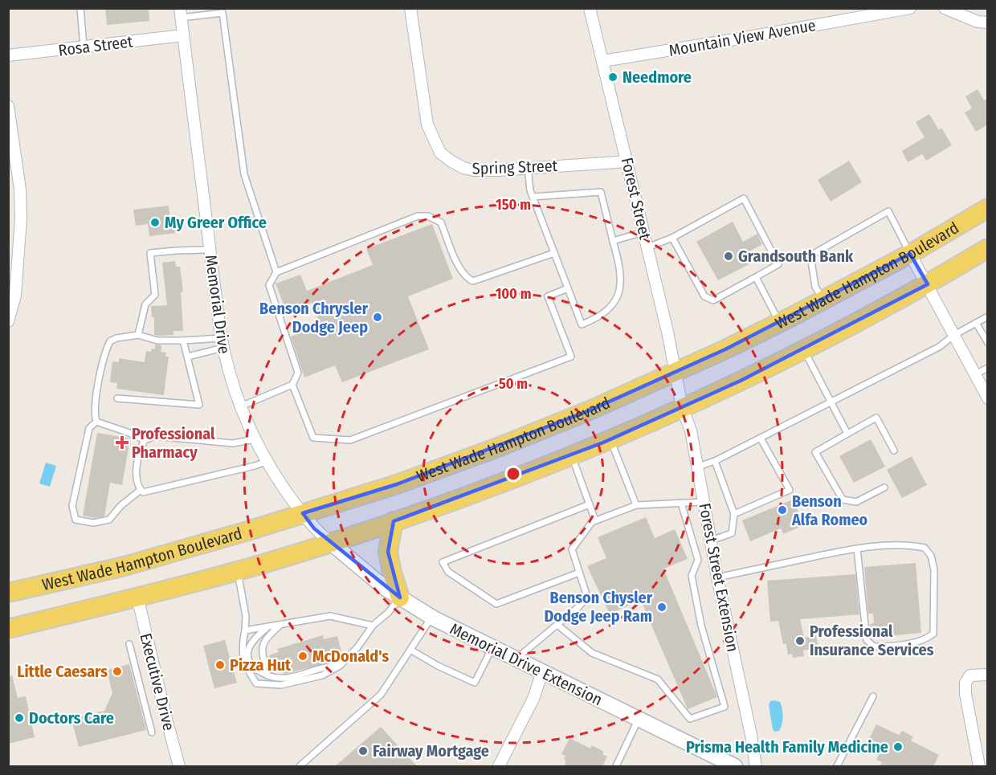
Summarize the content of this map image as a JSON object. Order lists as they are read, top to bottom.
{
  "streets": {
    "main road": ["West Wade Hampton Boulevard"],
    "street": [
      "Mountain View Avenue",
      "Rosa Street",
      "Spring Street",
      "Forest Street",
      "Memorial Drive",
      "Forest Street Extension",
      "Memorial Drive Extension",
      "Executive Drive"
    ]
  },
  "crossings": [
    ["Mountain View Avenue", "Forest Street"],
    ["Rosa Street", "Memorial Drive"],
    ["Spring Street", "Forest Street"],
    ["Forest Street", "West Wade Hampton Boulevard"],
    ["Forest Street", "Forest Street Extension"],
    ["West Wade Hampton Boulevard", "Memorial Drive"],
    ["West Wade Hampton Boulevard", "Forest Street Extension"],
    ["Memorial Drive", "Memorial Drive Extension"]
  ],
  "places": {
    "other": [
      "Needmore",
      "My Greer Office",
      "Grandsouth Bank",
      "Benson Chrysler Dodge Jeep",
      "Benson Alfa Romeo",
      "Benson Chysler Dodge Jeep Ram",
      "Professional Insurance Services",
      "McDonald's",
      "Pizza Hut",
      "Little Caesars",
      "Doctors Care",
      "Prisma Health Family Medicine",
      "Fairway Mortgage"
    ],
    "health": ["Professional Pharmacy"]
  },
  "rings": ["150 m", "100 m", "50 m"]
}
